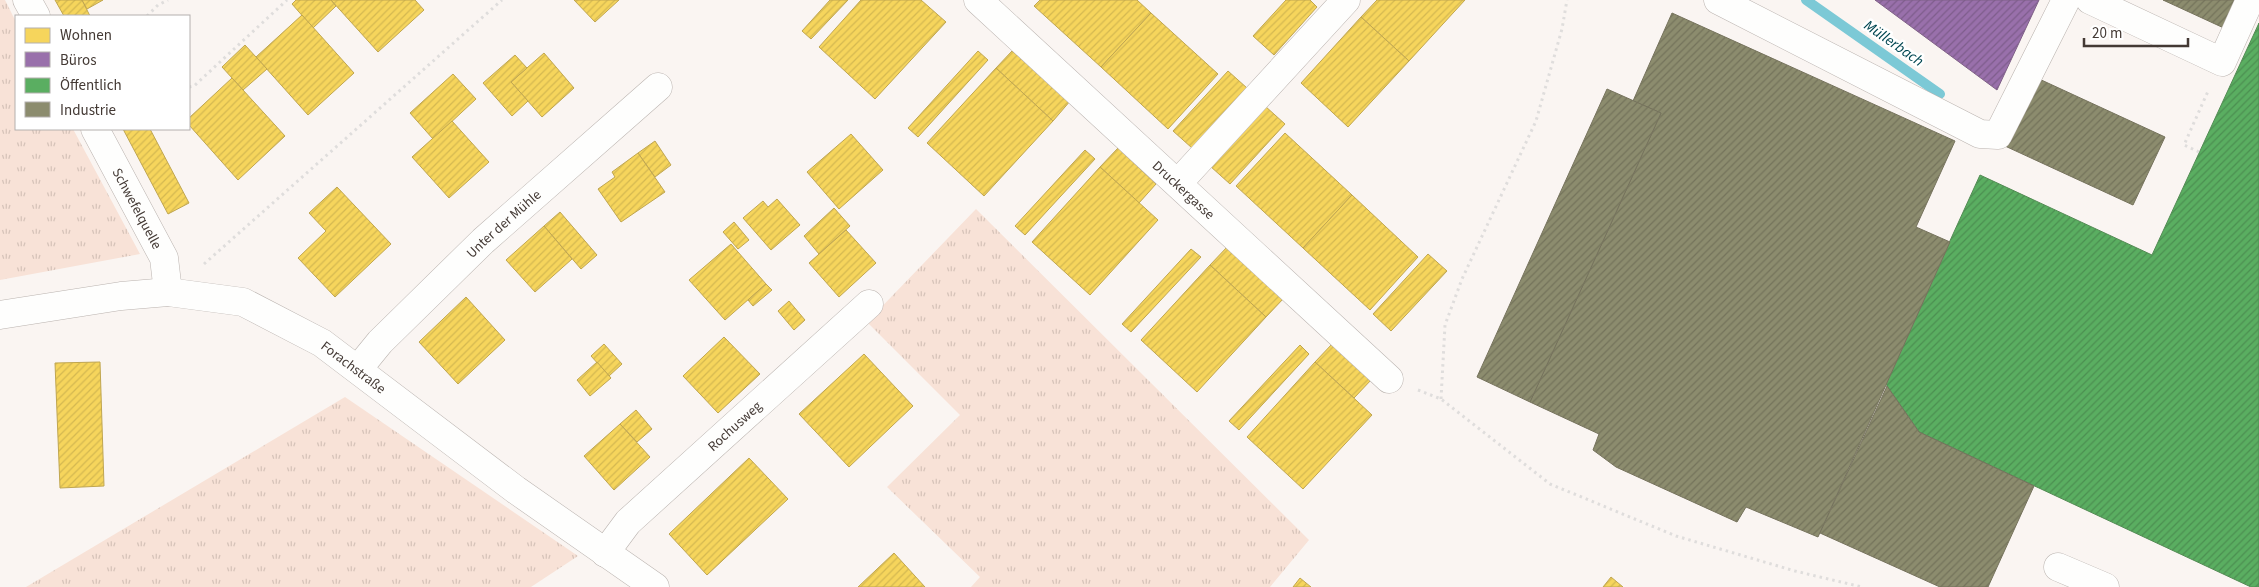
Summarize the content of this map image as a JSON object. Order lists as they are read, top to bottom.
{
  "streets": {
    "street": [
      "Druckergasse",
      "Schwefelquelle",
      "Unter der Mühle",
      "Forachstraße",
      "Rochusweg"
    ]
  },
  "crossings": [
    ["Schwefelquelle", "Forachstraße"],
    ["Unter der Mühle", "Forachstraße"],
    ["Forachstraße", "Rochusweg"]
  ],
  "water": ["Müllerbach"],
  "legend": [
    "Wohnen",
    "Büros",
    "Öffentlich",
    "Industrie"
  ],
  "scale_bar": "20 m"
}
